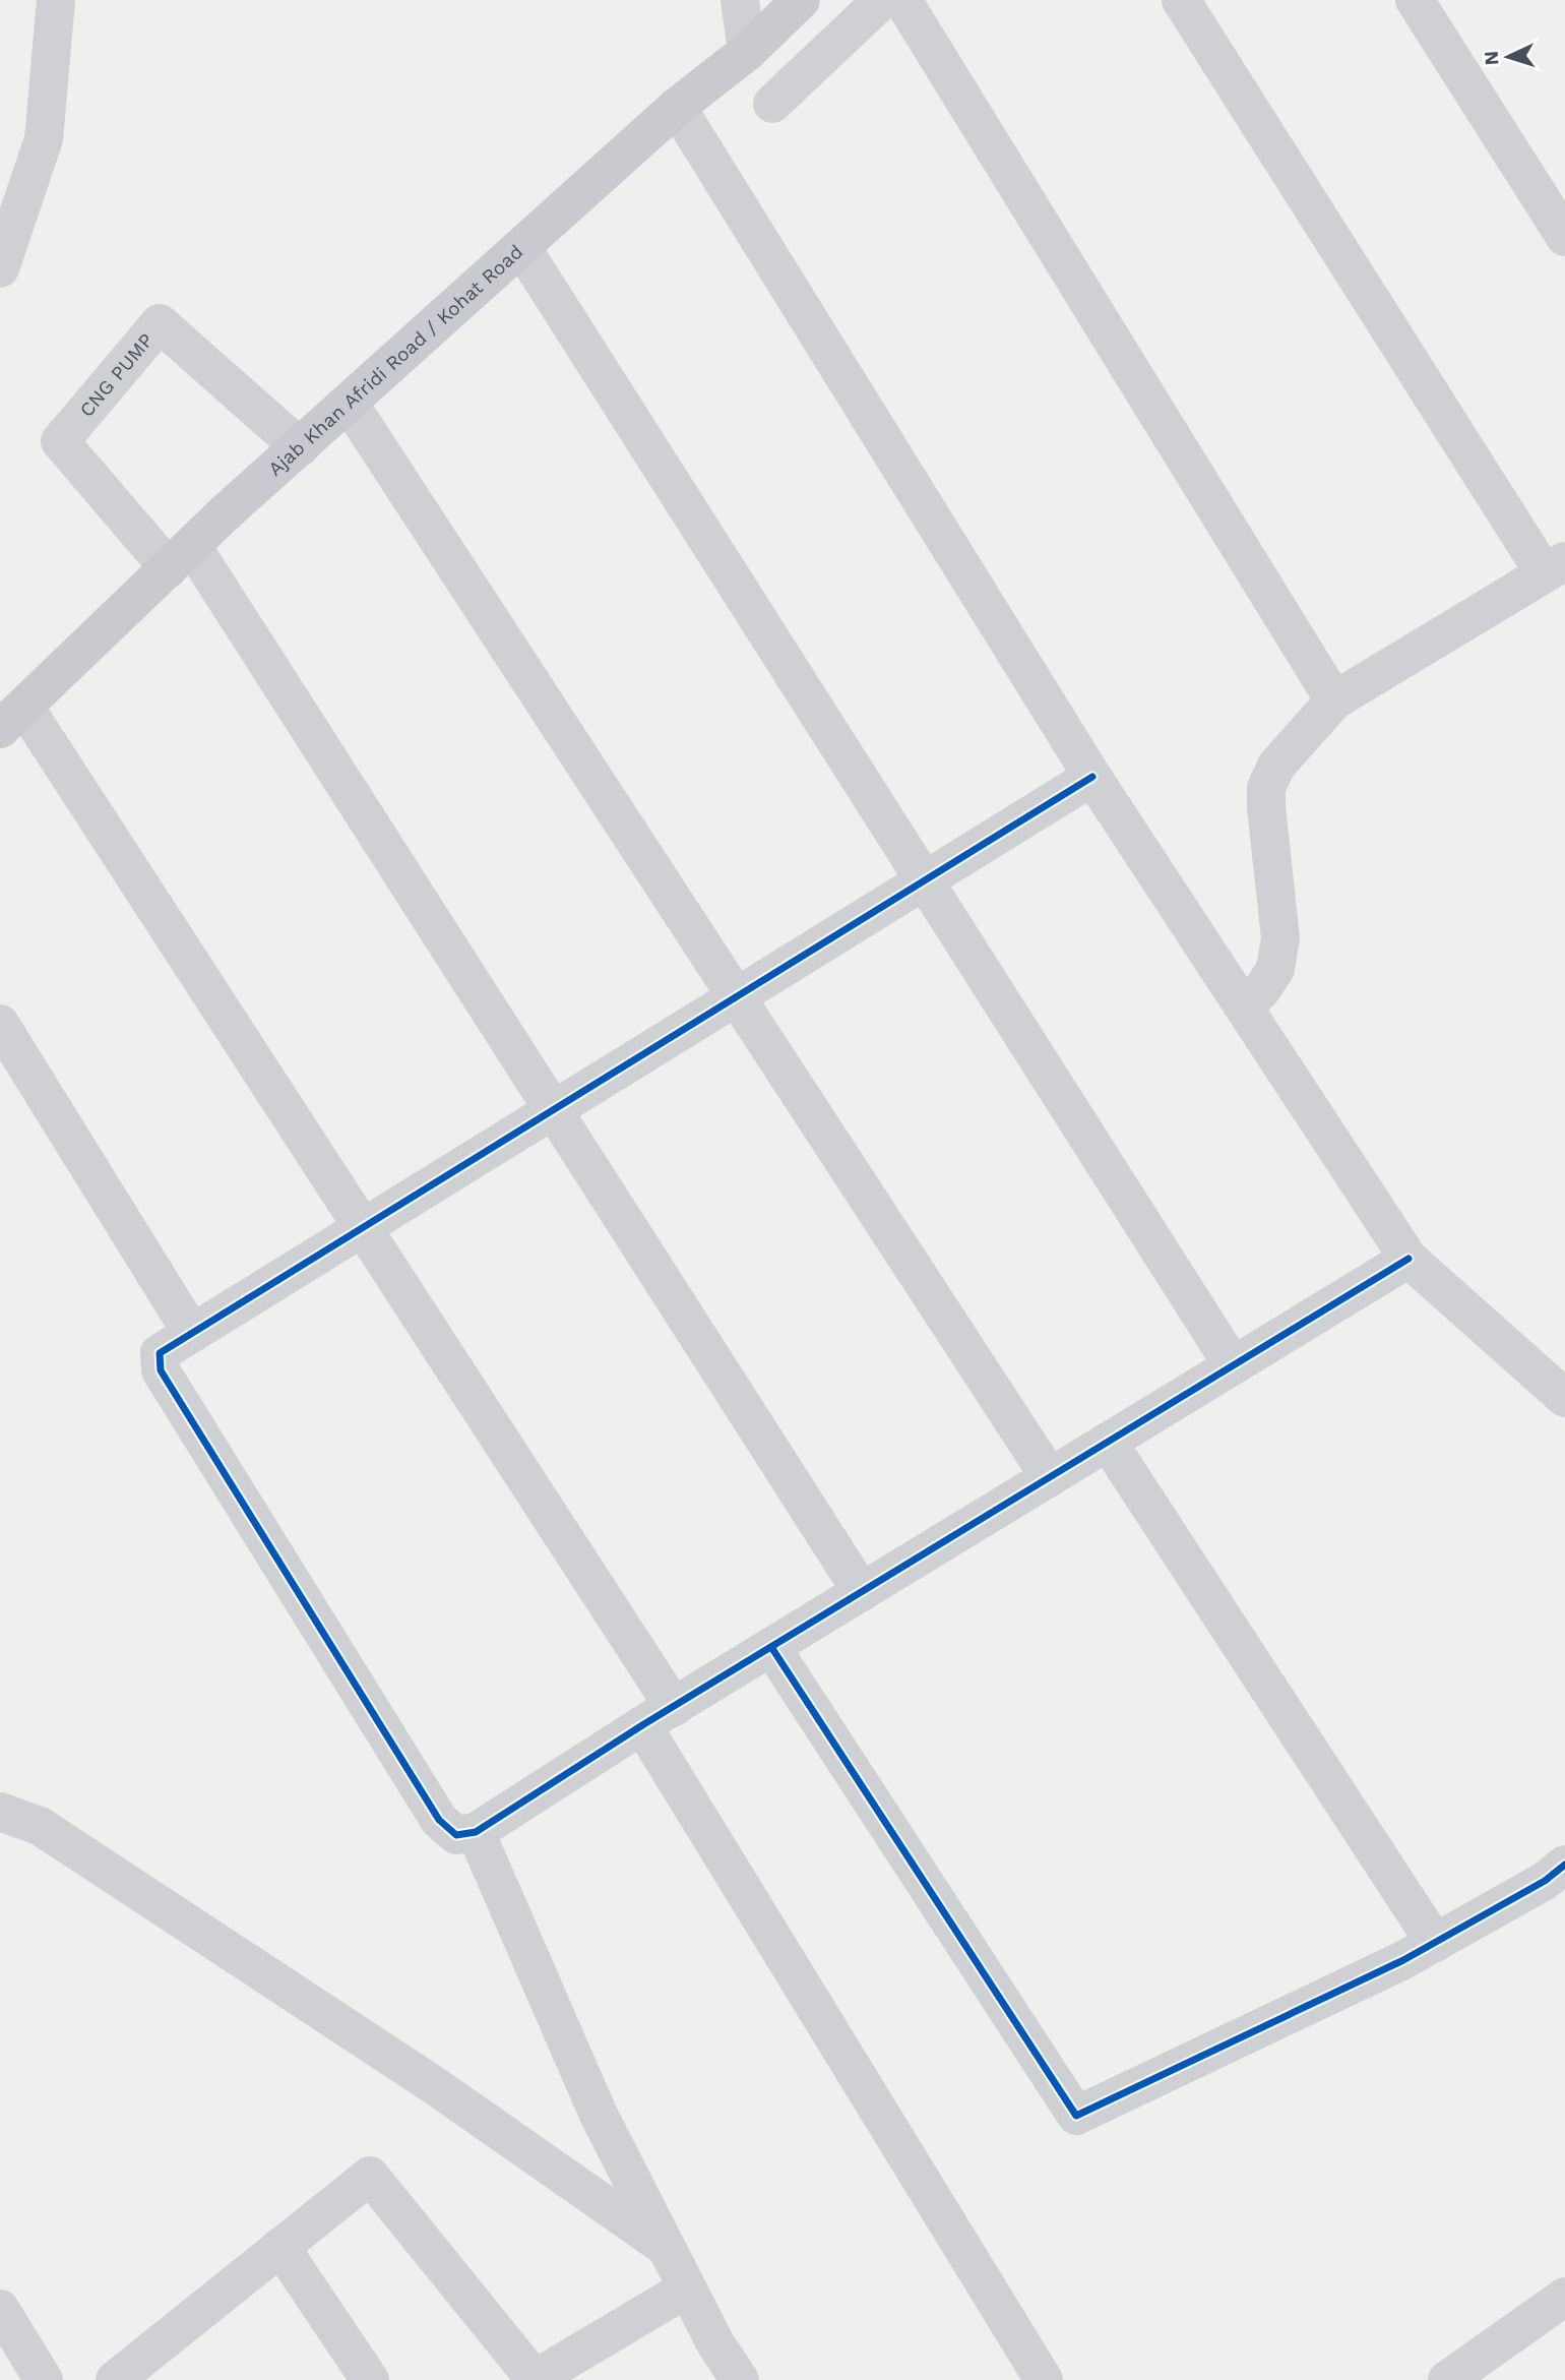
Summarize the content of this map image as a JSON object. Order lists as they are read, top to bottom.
{
  "streets": {
    "main road": ["Ajab Khan Afridi Road / Kohat Road"],
    "street": ["CNG PUMP"]
  },
  "crossings": [
    ["Ajab Khan Afridi Road / Kohat Road", "CNG PUMP"]
  ],
  "north": "left"
}
